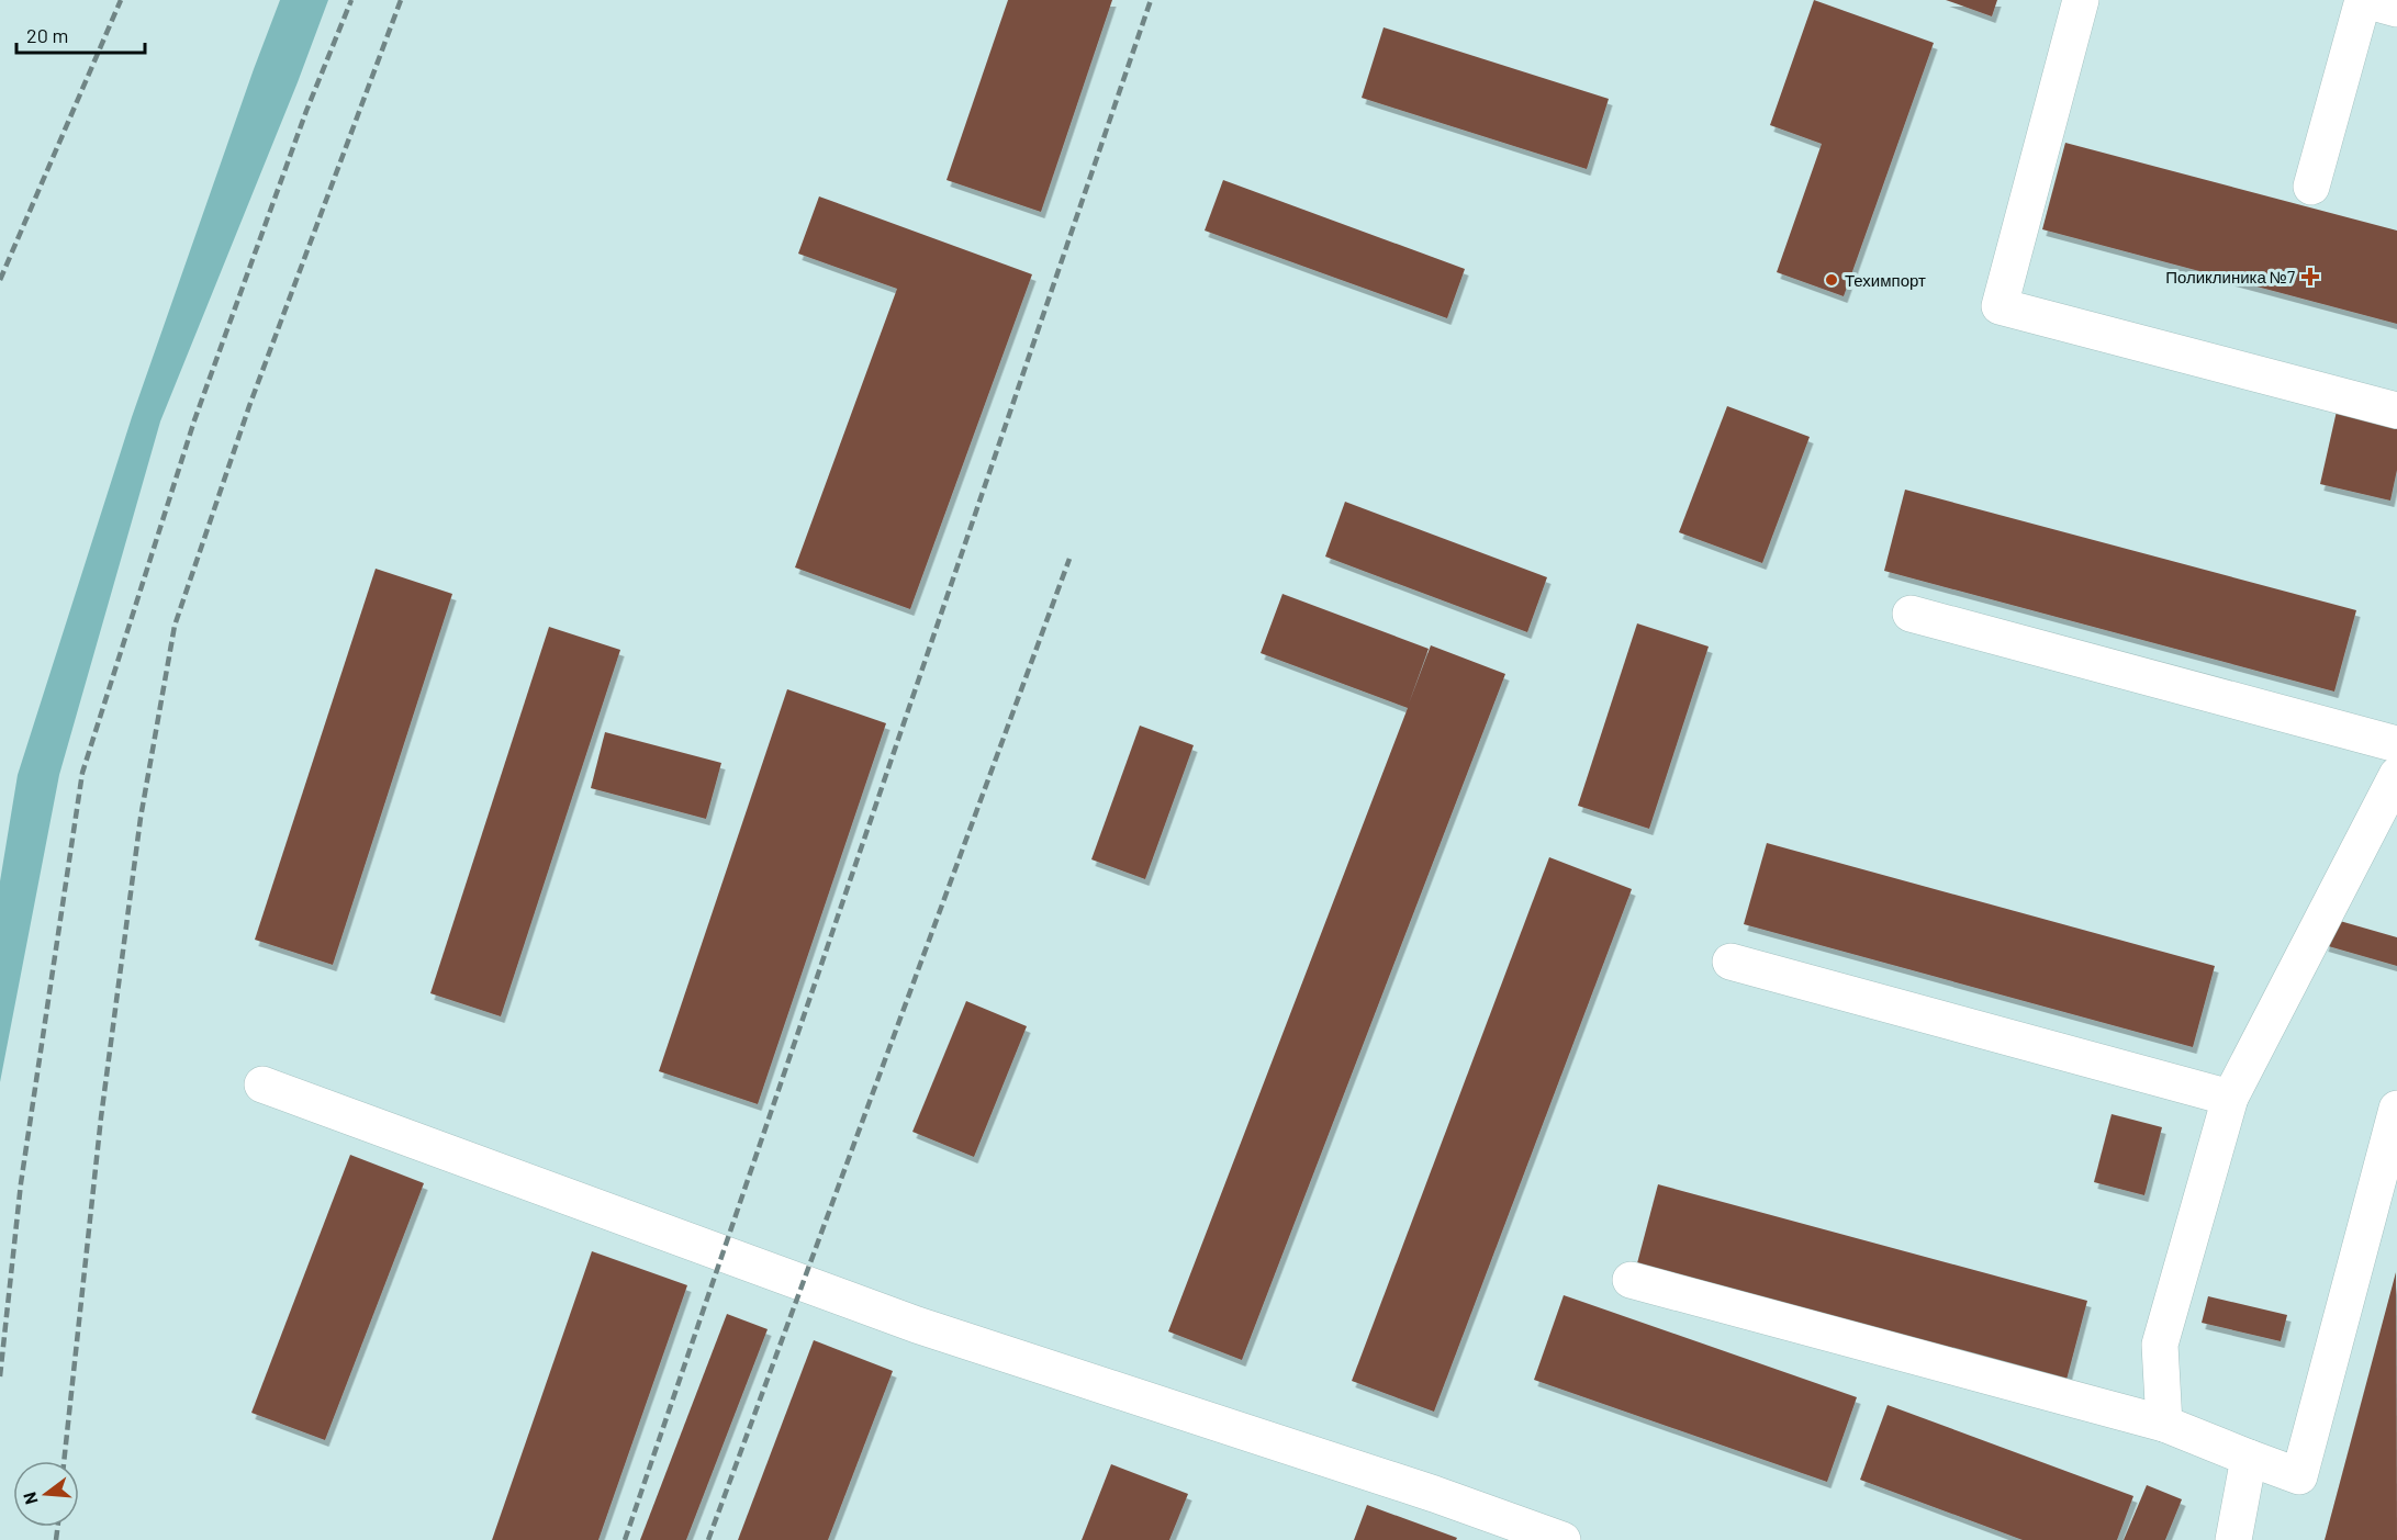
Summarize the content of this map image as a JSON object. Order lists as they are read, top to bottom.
{
  "places": {
    "health": ["Поликлиника №7"],
    "other": ["Техимпорт"]
  },
  "scale_bar": "20 m",
  "north": "left"
}
